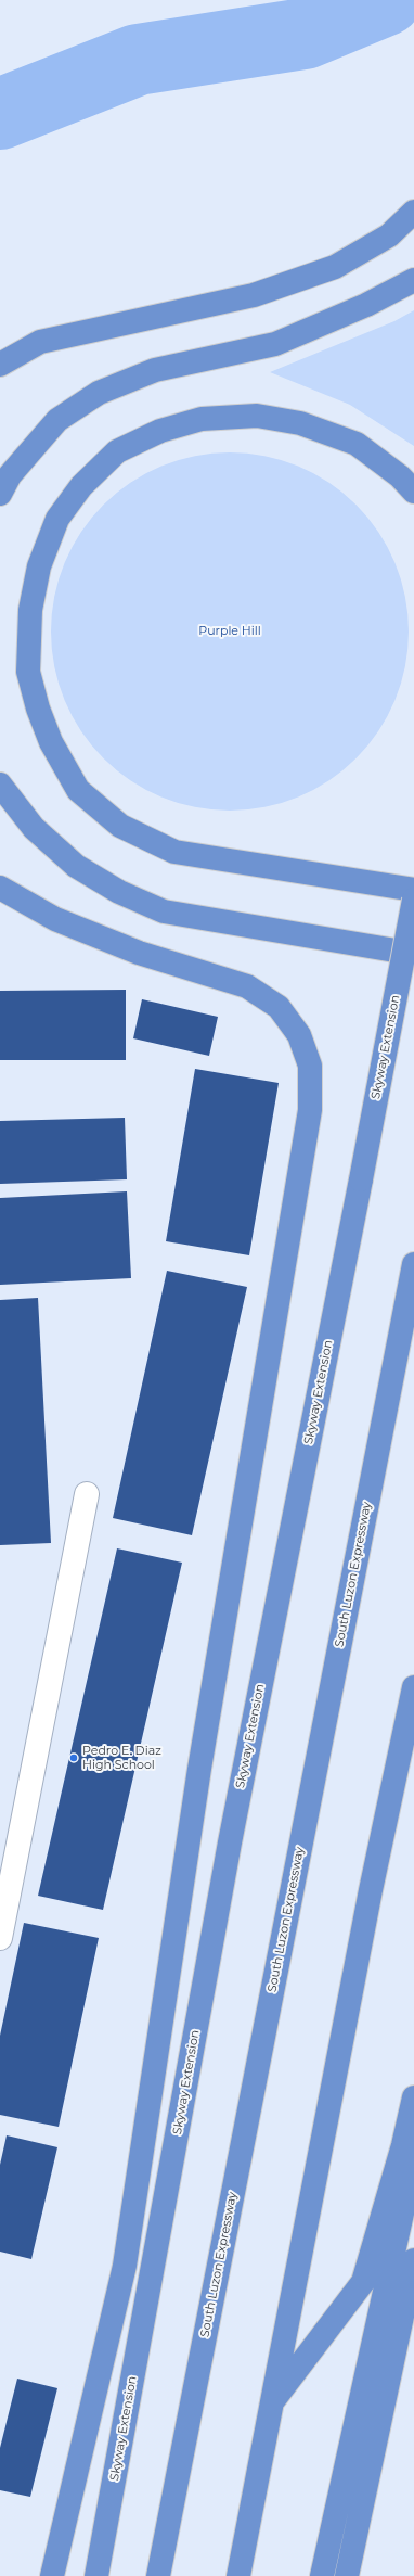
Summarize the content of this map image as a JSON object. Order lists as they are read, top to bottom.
{
  "streets": {
    "highway": ["Skyway Extension", "South Luzon Expressway"]
  },
  "parks": ["Purple Hill"],
  "places": ["Pedro E. Diaz High School"]
}
